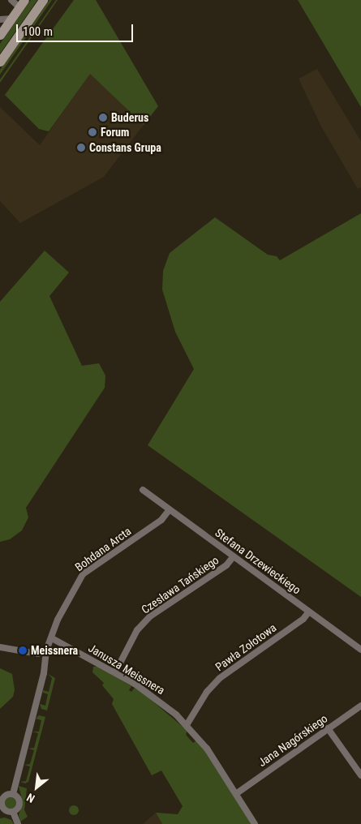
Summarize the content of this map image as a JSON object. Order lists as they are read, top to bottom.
{
  "streets": {
    "street": [
      "Bohdana Arcta",
      "Stefana Drzewieckiego",
      "Czesława Tańskiego",
      "Pawła Zołotowa",
      "Janusza Meissnera",
      "Jana Nagórskiego"
    ]
  },
  "crossings": [
    ["Bohdana Arcta", "Stefana Drzewieckiego"],
    ["Bohdana Arcta", "Janusza Meissnera"],
    ["Stefana Drzewieckiego", "Czesława Tańskiego"],
    ["Stefana Drzewieckiego", "Pawła Zołotowa"],
    ["Czesława Tańskiego", "Janusza Meissnera"],
    ["Pawła Zołotowa", "Janusza Meissnera"],
    ["Janusza Meissnera", "Jana Nagórskiego"]
  ],
  "places": [
    "Buderus",
    "Forum",
    "Constans Grupa",
    "Meissnera"
  ],
  "scale_bar": "100 m",
  "north": "bottom left"
}
